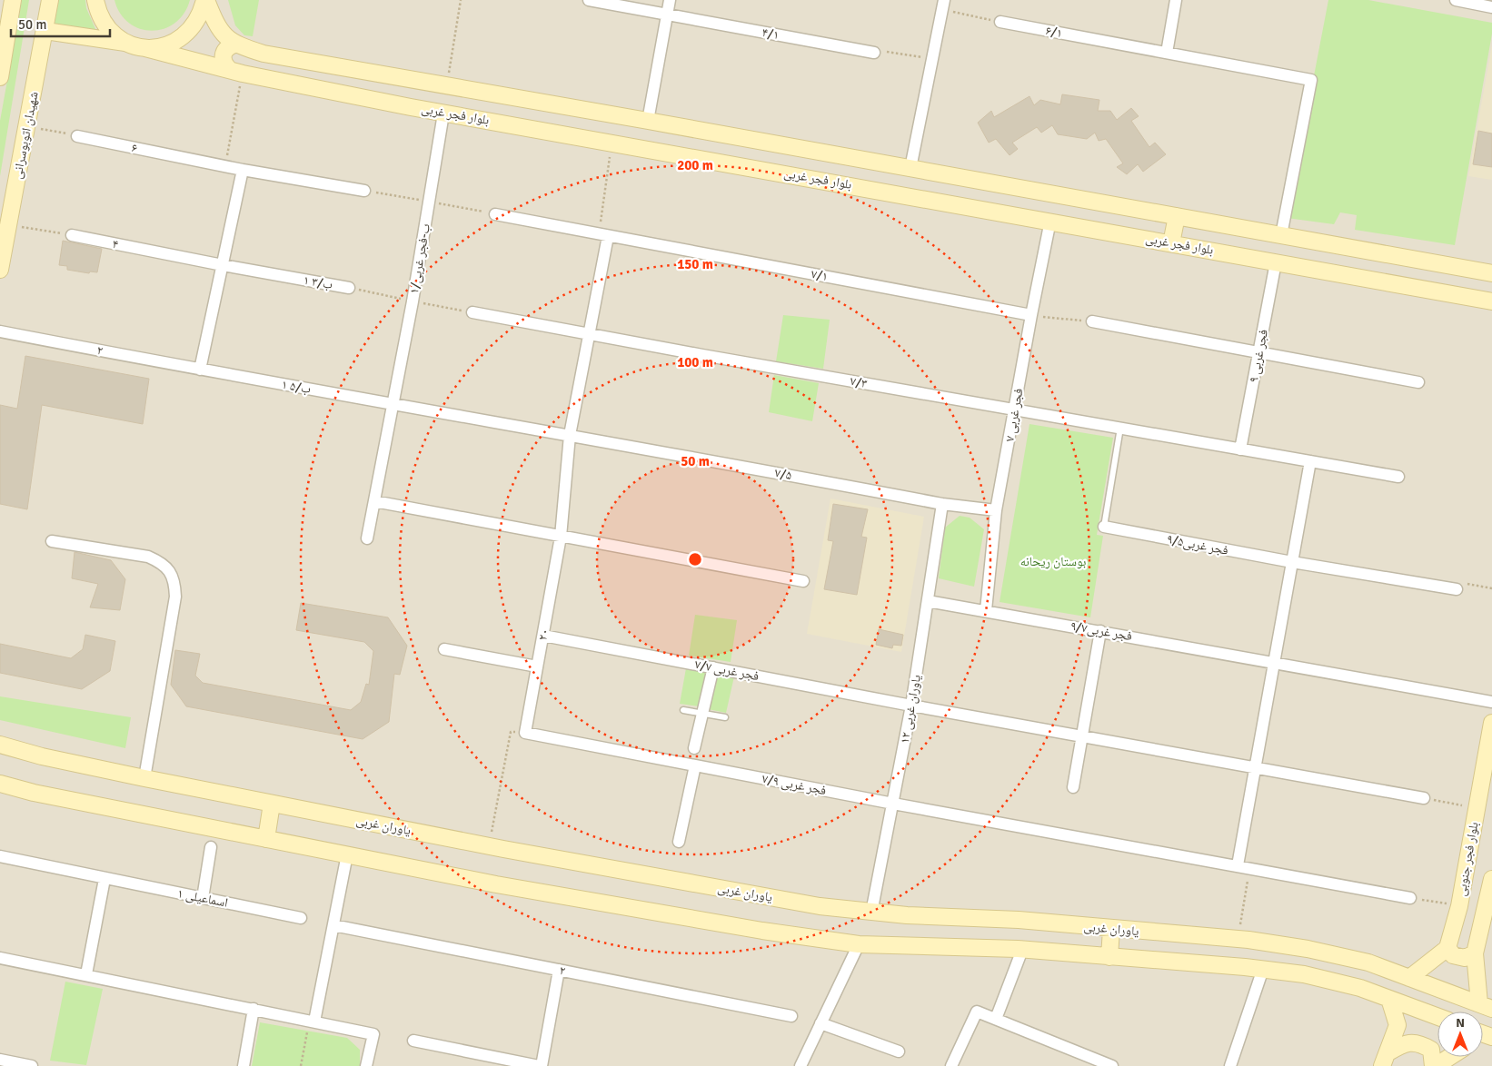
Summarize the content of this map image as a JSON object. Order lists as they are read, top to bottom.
{
  "streets": {
    "main road": [
      "بلوار فجر غربی",
      "شهیدان اتوبوسرانی",
      "یاوران غربی",
      "بلوار فجر جنوبی"
    ],
    "street": [
      "۶/۱",
      "۴/۱",
      "۶",
      "۴",
      "۱/ب-فجر غربی",
      "۷/۱",
      "۱ ب/۳",
      "۲",
      "۹ فجر غربی",
      "۷/۳",
      "۱ ب/۵",
      "۷ فجر غربی",
      "۷/۵",
      "فجر غربی۹/۵",
      "فجر غربی۹/۷",
      "۲۰",
      "۷/۷ فجر غربی",
      "۱۲ یاوران غربی",
      "۷/۹ فجر غربی",
      "اسماعیلی ۱"
    ]
  },
  "crossings": [
    ["۶/۱", "بلوار فجر غربی"],
    ["بلوار فجر غربی", "۱/ب-فجر غربی"],
    ["بلوار فجر غربی", "۹ فجر غربی"],
    ["بلوار فجر غربی", "۷ فجر غربی"],
    ["۴", "۱ ب/۳"],
    ["۱/ب-فجر غربی", "۱ ب/۳"],
    ["۱/ب-فجر غربی", "۱ ب/۵"],
    ["۷/۱", "۷ فجر غربی"],
    ["۷/۱", "۲۰"],
    ["۱ ب/۳", "۷/۳"],
    ["۲", "۱ ب/۵"],
    ["۹ فجر غربی", "۷/۳"],
    ["۷/۳", "۷ فجر غربی"],
    ["۷/۳", "۲۰"],
    ["۱ ب/۵", "۷/۵"],
    ["۱ ب/۵", "۲۰"],
    ["۷ فجر غربی", "۷/۵"],
    ["۷ فجر غربی", "فجر غربی۹/۷"],
    ["۷/۵", "۲۰"],
    ["۷/۵", "۱۲ یاوران غربی"],
    ["فجر غربی۹/۷", "۱۲ یاوران غربی"],
    ["۲۰", "۷/۷ فجر غربی"],
    ["۲۰", "۷/۹ فجر غربی"],
    ["۷/۷ فجر غربی", "۱۲ یاوران غربی"],
    ["۱۲ یاوران غربی", "۷/۹ فجر غربی"],
    ["۱۲ یاوران غربی", "یاوران غربی"]
  ],
  "parks": ["بوستان ریحانه"],
  "scale_bar": "50 m",
  "north": "top",
  "rings": [
    "200 m",
    "150 m",
    "100 m",
    "50 m"
  ]
}
